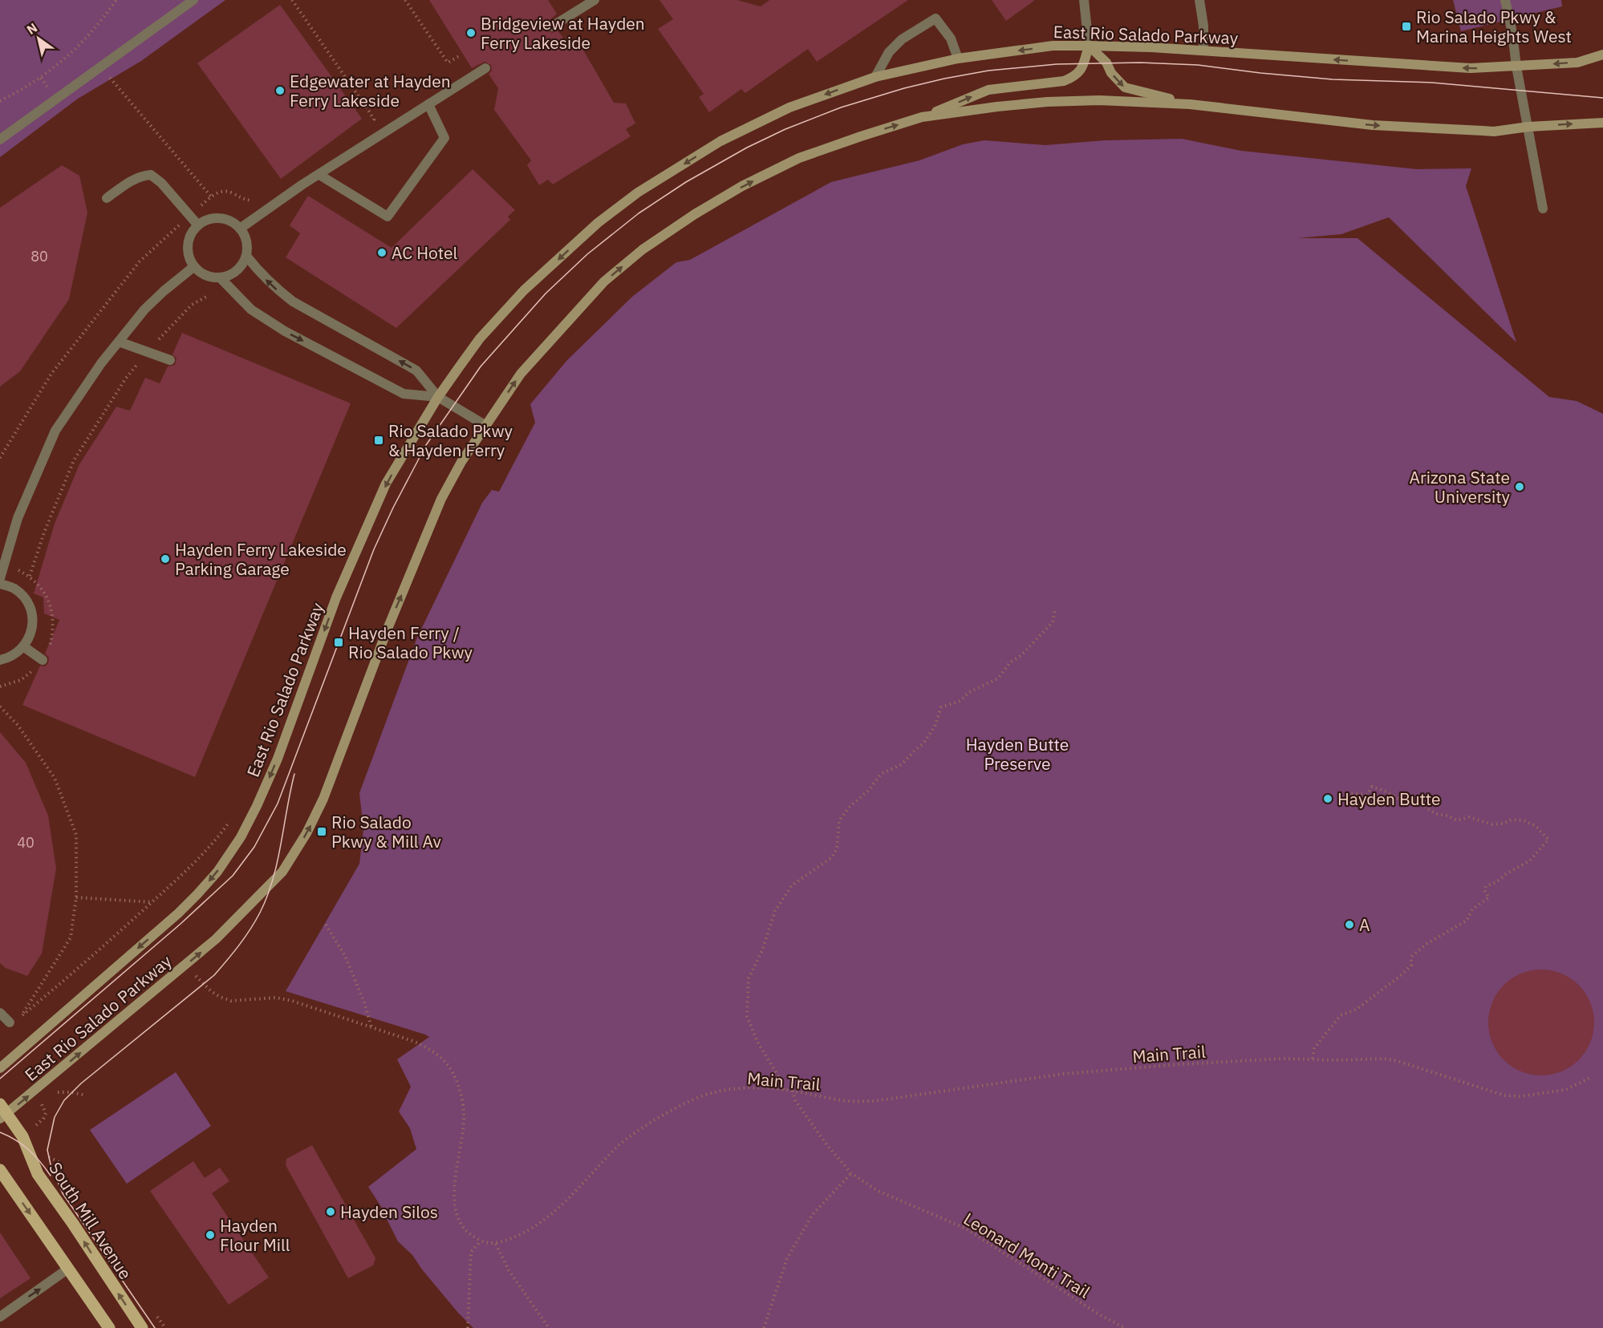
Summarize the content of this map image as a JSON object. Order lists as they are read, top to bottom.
{
  "streets": {
    "main road": ["East Rio Salado Parkway", "South Mill Avenue"],
    "path": ["Main Trail", "Leonard Monti Trail"]
  },
  "crossings": [
    ["East Rio Salado Parkway", "South Mill Avenue"],
    ["Main Trail", "Leonard Monti Trail"]
  ],
  "parks": ["Hayden Butte Preserve"],
  "places": {
    "transit": [
      "Rio Salado Pkwy & Marina Heights West",
      "Rio Salado Pkwy & Hayden Ferry",
      "Hayden Ferry / Rio Salado Pkwy",
      "Rio Salado Pkwy & Mill Av"
    ],
    "other": [
      "Bridgeview at Hayden Ferry Lakeside",
      "Edgewater at Hayden Ferry Lakeside",
      "AC Hotel",
      "Arizona State University",
      "Hayden Ferry Lakeside Parking Garage",
      "Hayden Butte",
      "A",
      "Hayden Silos",
      "Hayden Flour Mill"
    ]
  },
  "house_numbers": ["80", "40"],
  "north": "top left"
}
